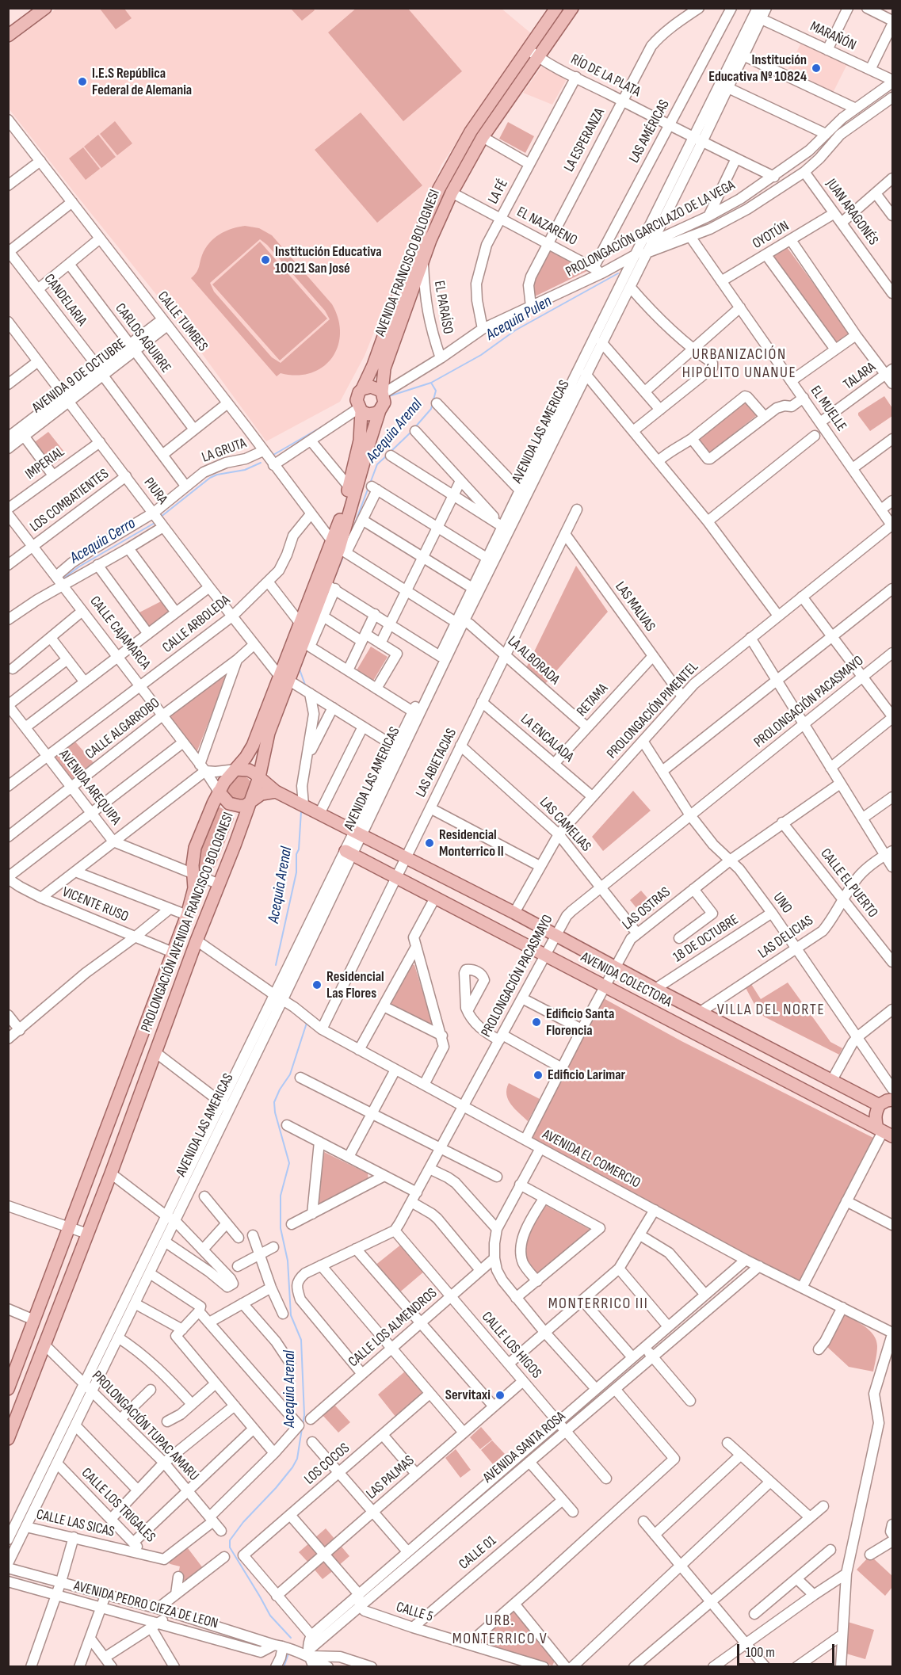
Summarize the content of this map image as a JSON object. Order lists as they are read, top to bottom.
{
  "streets": {
    "main road": [
      "AVENIDA FRANCISCO BOLOGNESI",
      "CALLE CAJAMARCA",
      "PROLONGACIÓN AVENIDA FRANCISCO BOLOGNESI",
      "AVENIDA COLECTORA"
    ],
    "street": [
      "MARAÑÓN",
      "RÍO DE LA PLATA",
      "LAS AMÉRICAS",
      "LA ESPERANZA",
      "LA FÉ",
      "JUAN ARAGONÉS",
      "EL NAZARENO",
      "PROLONGACIÓN GARCILAZO DE LA VEGA",
      "OYOTÚN",
      "CANDELARIA",
      "EL PARAÍSO",
      "CALLE TUMBES",
      "CARLOS AGUIRRE",
      "AVENIDA 9 DE OCTUBRE",
      "TALARA",
      "EL MUELLE",
      "AVENIDA LAS AMERICAS",
      "LA GRUTA",
      "IMPERIAL",
      "PIURA",
      "LOS COMBATIENTES",
      "LAS MALVAS",
      "CALLE ARBOLEDA",
      "LA ALBORADA",
      "RETAMA",
      "PROLONGACIÓN PACASMAYO",
      "PROLONGACIÓN PIMENTEL",
      "CALLE ALGARROBO",
      "LA ENCALADA",
      "LAS ABIETACIAS",
      "AVENIDA AREQUIPA",
      "LAS CAMELIAS",
      "CALLE EL PUERTO",
      "UNO",
      "VICENTE RUSO",
      "LAS OSTRAS",
      "LAS DELICIAS",
      "18 DE OCTUBRE",
      "AVENIDA EL COMERCIO",
      "CALLE LOS ALMENDROS",
      "CALLE LOS HIGOS",
      "PROLONGACIÓN TUPAC AMARU",
      "AVENIDA SANTA ROSA",
      "LOS COCOS",
      "LAS PALMAS",
      "CALLE LOS TRIGALES",
      "CALLE LAS SICAS",
      "CALLE 01",
      "AVENIDA PEDRO CIEZA DE LEON",
      "CALLE 5"
    ]
  },
  "crossings": [
    ["MARAÑÓN", "PROLONGACIÓN GARCILAZO DE LA VEGA"],
    ["MARAÑÓN", "AVENIDA LAS AMERICAS"],
    ["RÍO DE LA PLATA", "LAS AMÉRICAS"],
    ["RÍO DE LA PLATA", "LA ESPERANZA"],
    ["RÍO DE LA PLATA", "LA FÉ"],
    ["RÍO DE LA PLATA", "PROLONGACIÓN GARCILAZO DE LA VEGA"],
    ["RÍO DE LA PLATA", "AVENIDA FRANCISCO BOLOGNESI"],
    ["RÍO DE LA PLATA", "AVENIDA LAS AMERICAS"],
    ["LAS AMÉRICAS", "EL NAZARENO"],
    ["LA ESPERANZA", "EL NAZARENO"],
    ["LA ESPERANZA", "PROLONGACIÓN GARCILAZO DE LA VEGA"],
    ["LA FÉ", "EL NAZARENO"],
    ["LA FÉ", "PROLONGACIÓN GARCILAZO DE LA VEGA"],
    ["JUAN ARAGONÉS", "OYOTÚN"],
    ["EL NAZARENO", "PROLONGACIÓN GARCILAZO DE LA VEGA"],
    ["EL NAZARENO", "AVENIDA FRANCISCO BOLOGNESI"],
    ["PROLONGACIÓN GARCILAZO DE LA VEGA", "AVENIDA FRANCISCO BOLOGNESI"],
    ["PROLONGACIÓN GARCILAZO DE LA VEGA", "EL PARAÍSO"],
    ["PROLONGACIÓN GARCILAZO DE LA VEGA", "AVENIDA LAS AMERICAS"],
    ["PROLONGACIÓN GARCILAZO DE LA VEGA", "PROLONGACIÓN AVENIDA FRANCISCO BOLOGNESI"],
    ["OYOTÚN", "EL MUELLE"],
    ["AVENIDA FRANCISCO BOLOGNESI", "EL PARAÍSO"],
    ["AVENIDA FRANCISCO BOLOGNESI", "PROLONGACIÓN AVENIDA FRANCISCO BOLOGNESI"],
    ["CANDELARIA", "AVENIDA 9 DE OCTUBRE"],
    ["CANDELARIA", "LA GRUTA"],
    ["CALLE TUMBES", "AVENIDA 9 DE OCTUBRE"],
    ["CALLE TUMBES", "LA GRUTA"],
    ["CALLE TUMBES", "CALLE ARBOLEDA"],
    ["CALLE TUMBES", "LA ALBORADA"],
    ["CALLE TUMBES", "PROLONGACIÓN AVENIDA FRANCISCO BOLOGNESI"],
    ["CARLOS AGUIRRE", "AVENIDA 9 DE OCTUBRE"],
    ["AVENIDA 9 DE OCTUBRE", "PIURA"],
    ["TALARA", "EL MUELLE"],
    ["EL MUELLE", "PROLONGACIÓN PIMENTEL"],
    ["AVENIDA LAS AMERICAS", "LA ALBORADA"],
    ["AVENIDA LAS AMERICAS", "AVENIDA COLECTORA"],
    ["AVENIDA LAS AMERICAS", "AVENIDA EL COMERCIO"],
    ["AVENIDA LAS AMERICAS", "PROLONGACIÓN TUPAC AMARU"],
    ["AVENIDA LAS AMERICAS", "CALLE LOS TRIGALES"],
    ["AVENIDA LAS AMERICAS", "CALLE LAS SICAS"],
    ["AVENIDA LAS AMERICAS", "AVENIDA PEDRO CIEZA DE LEON"],
    ["LA GRUTA", "PIURA"],
    ["LA GRUTA", "CALLE CAJAMARCA"],
    ["IMPERIAL", "PIURA"],
    ["PIURA", "LOS COMBATIENTES"],
    ["PIURA", "CALLE ARBOLEDA"],
    ["PIURA", "CALLE ALGARROBO"],
    ["PIURA", "PROLONGACIÓN AVENIDA FRANCISCO BOLOGNESI"],
    ["LOS COMBATIENTES", "CALLE CAJAMARCA"],
    ["LAS MALVAS", "RETAMA"],
    ["LAS MALVAS", "PROLONGACIÓN PIMENTEL"],
    ["LAS MALVAS", "LAS ABIETACIAS"],
    ["CALLE ARBOLEDA", "CALLE CAJAMARCA"],
    ["CALLE ARBOLEDA", "AVENIDA AREQUIPA"],
    ["CALLE CAJAMARCA", "CALLE ALGARROBO"],
    ["CALLE CAJAMARCA", "PROLONGACIÓN AVENIDA FRANCISCO BOLOGNESI"],
    ["CALLE CAJAMARCA", "AVENIDA COLECTORA"],
    ["LA ALBORADA", "RETAMA"],
    ["LA ALBORADA", "LAS ABIETACIAS"],
    ["RETAMA", "LA ENCALADA"],
    ["PROLONGACIÓN PACASMAYO", "LAS CAMELIAS"],
    ["PROLONGACIÓN PACASMAYO", "UNO"],
    ["PROLONGACIÓN PACASMAYO", "AVENIDA COLECTORA"],
    ["PROLONGACIÓN PACASMAYO", "AVENIDA EL COMERCIO"],
    ["PROLONGACIÓN PACASMAYO", "CALLE LOS HIGOS"],
    ["PROLONGACIÓN PIMENTEL", "LA ENCALADA"],
    ["PROLONGACIÓN PIMENTEL", "LAS CAMELIAS"],
    ["PROLONGACIÓN PIMENTEL", "UNO"],
    ["PROLONGACIÓN PIMENTEL", "AVENIDA COLECTORA"],
    ["CALLE ALGARROBO", "AVENIDA AREQUIPA"],
    ["LA ENCALADA", "LAS ABIETACIAS"],
    ["LAS ABIETACIAS", "LAS CAMELIAS"],
    ["LAS ABIETACIAS", "AVENIDA COLECTORA"],
    ["LAS ABIETACIAS", "AVENIDA EL COMERCIO"],
    ["AVENIDA AREQUIPA", "PROLONGACIÓN AVENIDA FRANCISCO BOLOGNESI"],
    ["LAS CAMELIAS", "LAS OSTRAS"],
    ["CALLE EL PUERTO", "LAS OSTRAS"],
    ["CALLE EL PUERTO", "LAS DELICIAS"],
    ["UNO", "LAS OSTRAS"],
    ["UNO", "LAS DELICIAS"],
    ["UNO", "18 DE OCTUBRE"],
    ["VICENTE RUSO", "PROLONGACIÓN AVENIDA FRANCISCO BOLOGNESI"],
    ["LAS OSTRAS", "AVENIDA COLECTORA"],
    ["LAS OSTRAS", "AVENIDA EL COMERCIO"],
    ["PROLONGACIÓN AVENIDA FRANCISCO BOLOGNESI", "AVENIDA COLECTORA"],
    ["PROLONGACIÓN AVENIDA FRANCISCO BOLOGNESI", "PROLONGACIÓN TUPAC AMARU"],
    ["LAS DELICIAS", "AVENIDA COLECTORA"],
    ["18 DE OCTUBRE", "AVENIDA COLECTORA"],
    ["AVENIDA EL COMERCIO", "AVENIDA SANTA ROSA"],
    ["CALLE LOS ALMENDROS", "CALLE LOS HIGOS"],
    ["CALLE LOS HIGOS", "AVENIDA SANTA ROSA"],
    ["CALLE LOS HIGOS", "LAS PALMAS"],
    ["PROLONGACIÓN TUPAC AMARU", "CALLE LOS TRIGALES"],
    ["AVENIDA SANTA ROSA", "AVENIDA PEDRO CIEZA DE LEON"],
    ["AVENIDA SANTA ROSA", "CALLE 5"],
    ["LOS COCOS", "LAS PALMAS"],
    ["CALLE LOS TRIGALES", "CALLE LAS SICAS"],
    ["CALLE 01", "CALLE 5"]
  ],
  "districts": [
    "URBANIZACIÓN HIPÓLITO UNANUE",
    "VILLA DEL NORTE",
    "MONTERRICO III",
    "URB. MONTERRICO V"
  ],
  "water": ["Acequia Pulen", "Acequia Arenal", "Acequia Cerro"],
  "places": [
    "Institución Educativa Nº 10824",
    "I.E.S República Federal de Alemania",
    "Institución Educativa 10021 San José",
    "Residencial Monterrico II",
    "Residencial Las Flores",
    "Edificio Santa Florencia",
    "Edificio Larimar",
    "Servitaxi"
  ],
  "scale_bar": "100 m"
}
